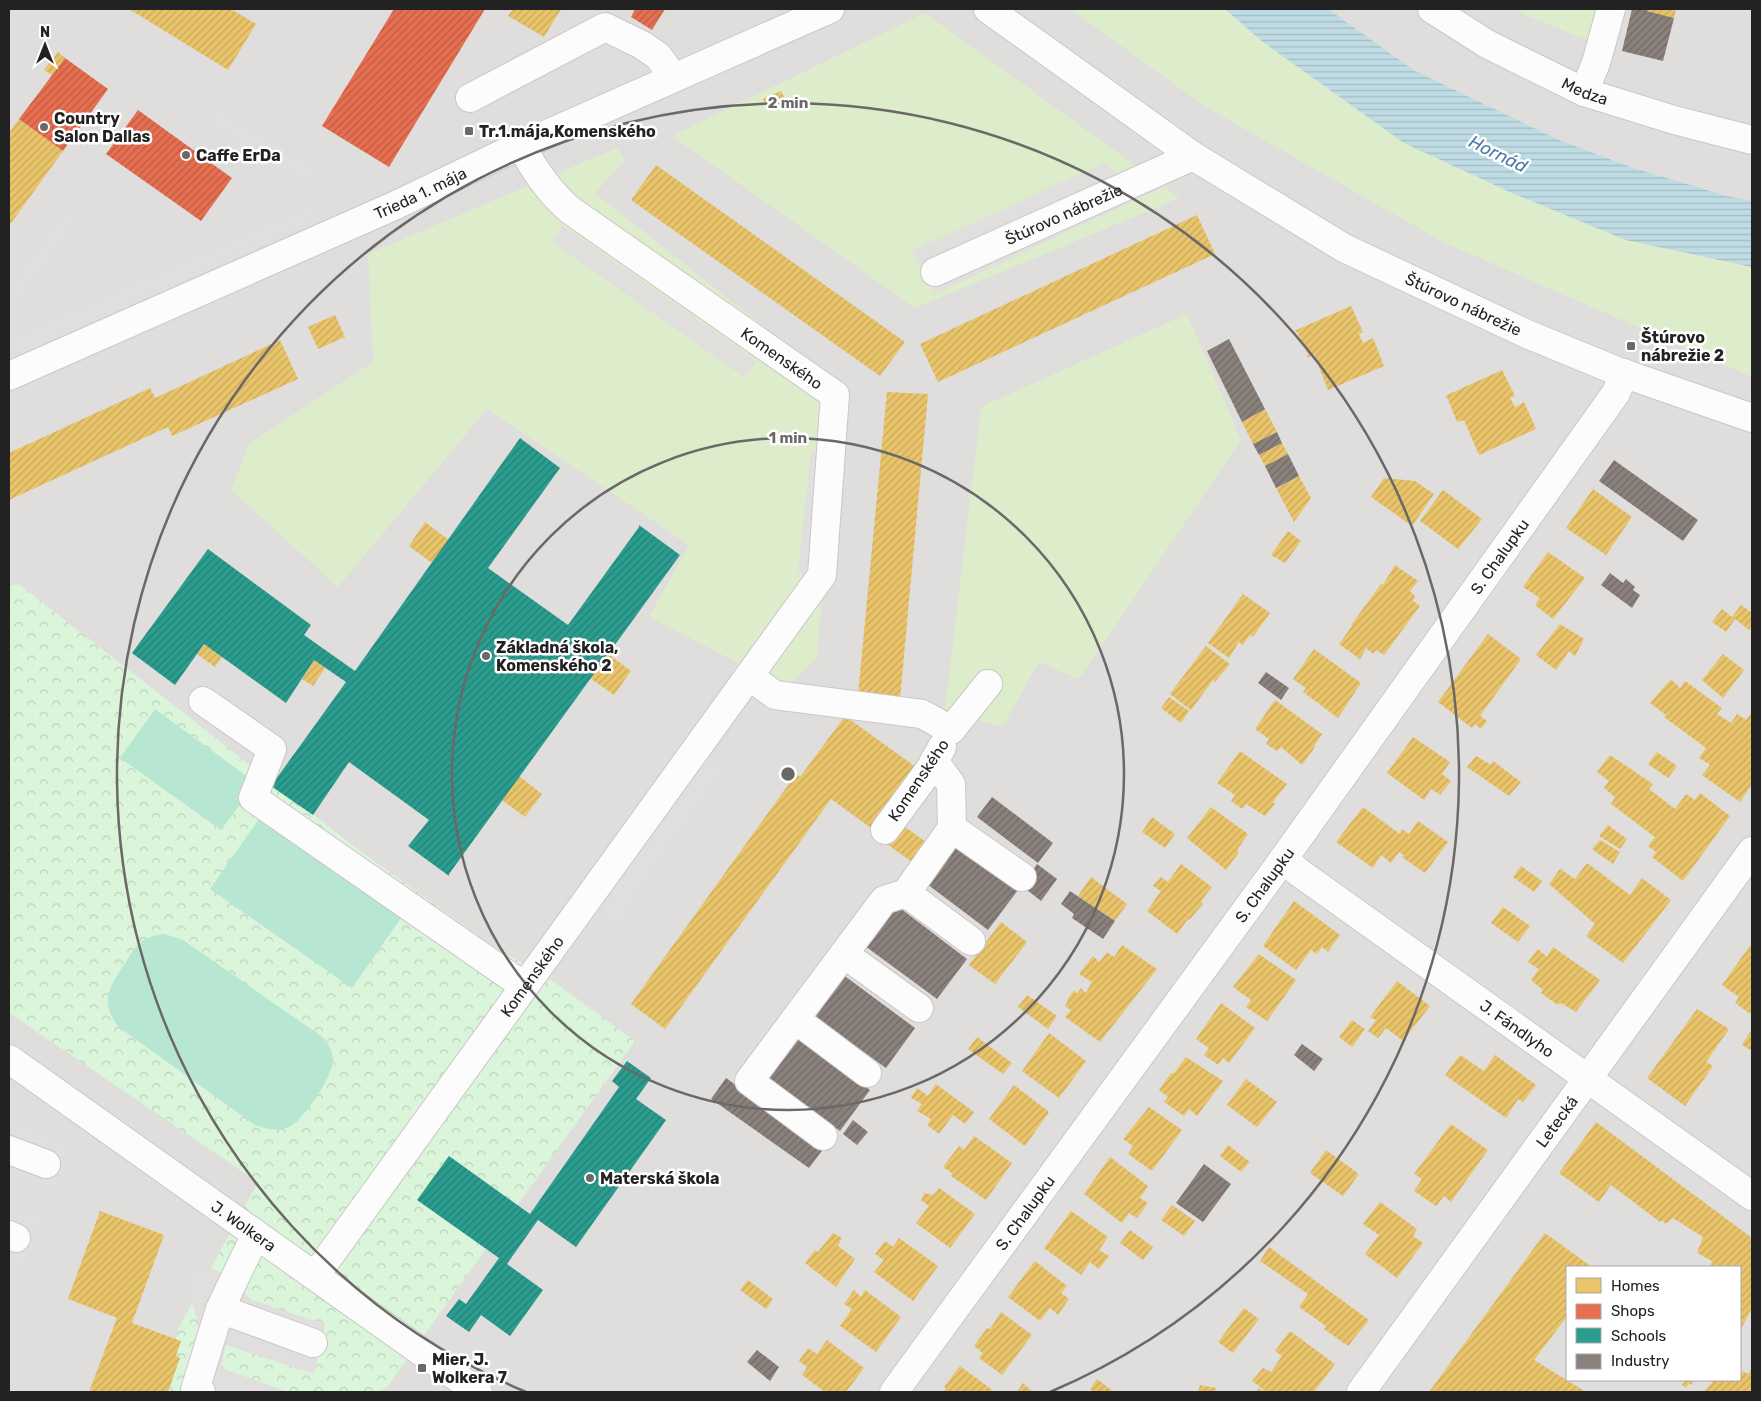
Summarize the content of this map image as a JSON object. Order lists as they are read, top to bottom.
{
  "streets": {
    "street": [
      "Medza",
      "Trieda 1. mája",
      "Štúrovo nábrežie",
      "Komenského",
      "S. Chalupku",
      "J. Fándlyho",
      "Letecká",
      "J. Wolkera"
    ]
  },
  "crossings": [
    ["Trieda 1. mája", "Komenského"],
    ["Štúrovo nábrežie", "S. Chalupku"],
    ["Komenského", "J. Wolkera"],
    ["S. Chalupku", "J. Fándlyho"],
    ["J. Fándlyho", "Letecká"]
  ],
  "water": ["Hornád"],
  "places": {
    "other": [
      "Country Salon Dallas",
      "Caffe ErDa",
      "Základná škola, Komenského 2",
      "Materská škola"
    ],
    "transit": ["Tr.1.mája,Komenského", "Štúrovo nábrežie 2", "Mier, J. Wolkera 7"]
  },
  "legend": [
    "Homes",
    "Shops",
    "Schools",
    "Industry"
  ],
  "north": "top",
  "rings": ["2 min", "1 min"]
}
